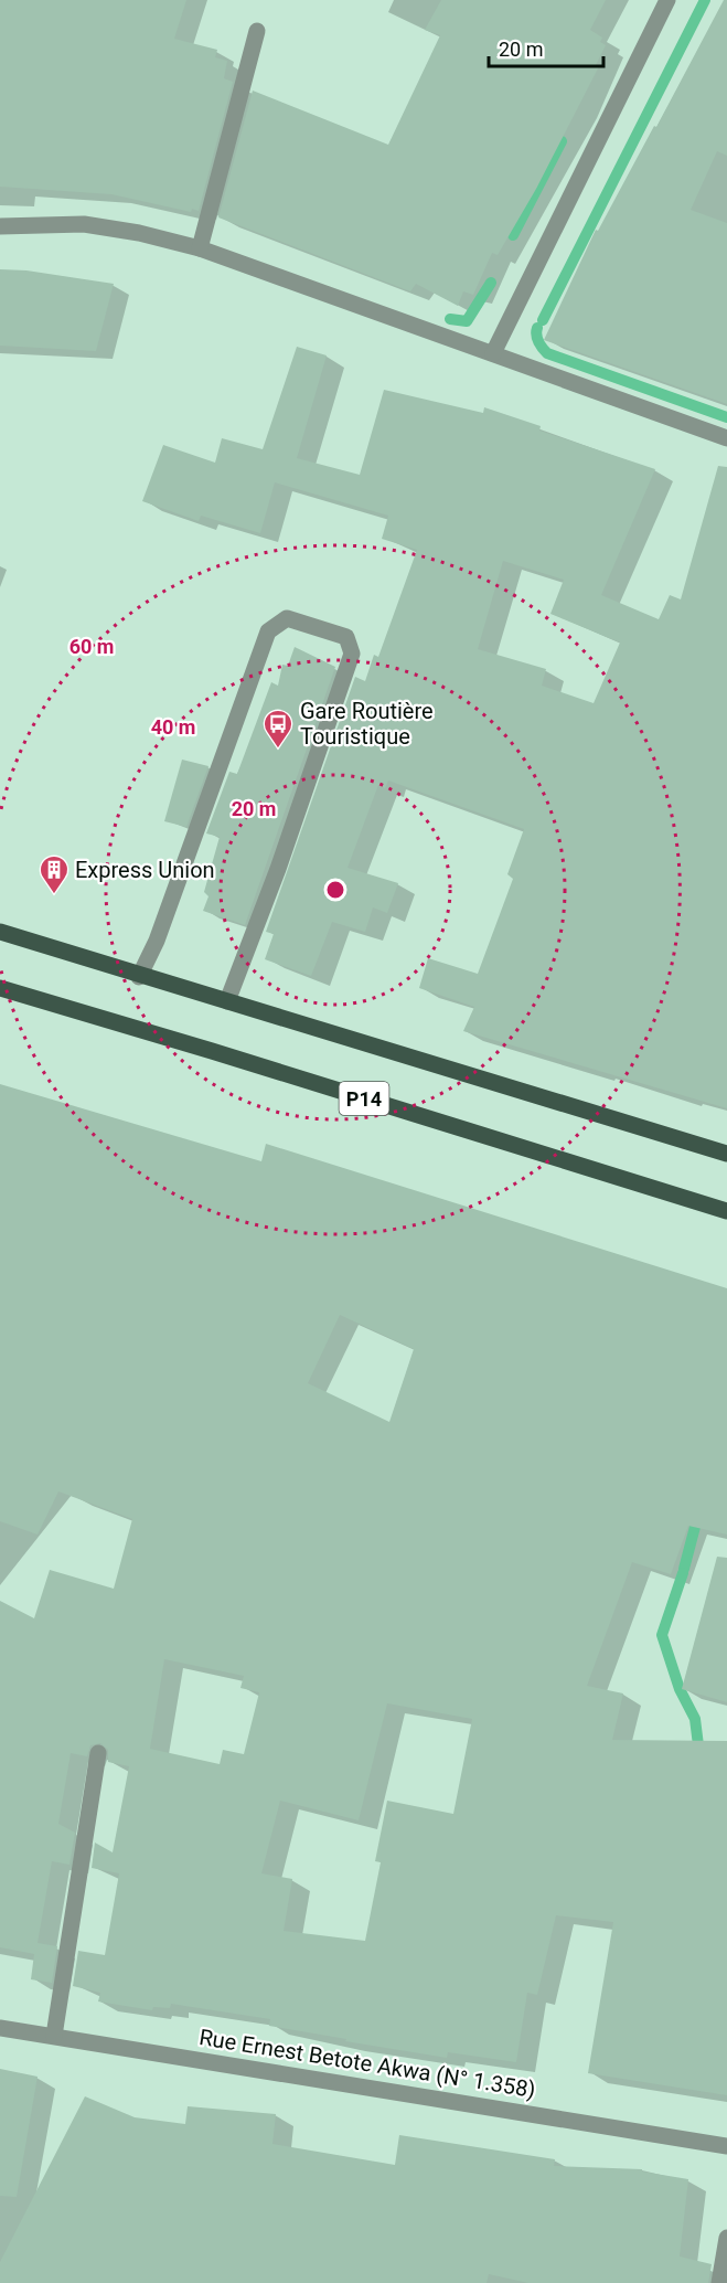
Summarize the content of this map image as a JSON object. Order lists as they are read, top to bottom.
{
  "streets": {
    "main road": ["P14"],
    "street": ["Rue Ernest Betote Akwa (N° 1.358)"]
  },
  "places": {
    "bus stop": ["Gare Routière Touristique"],
    "building": ["Express Union"]
  },
  "scale_bar": "20 m",
  "rings": ["60 m", "40 m", "20 m"]
}
